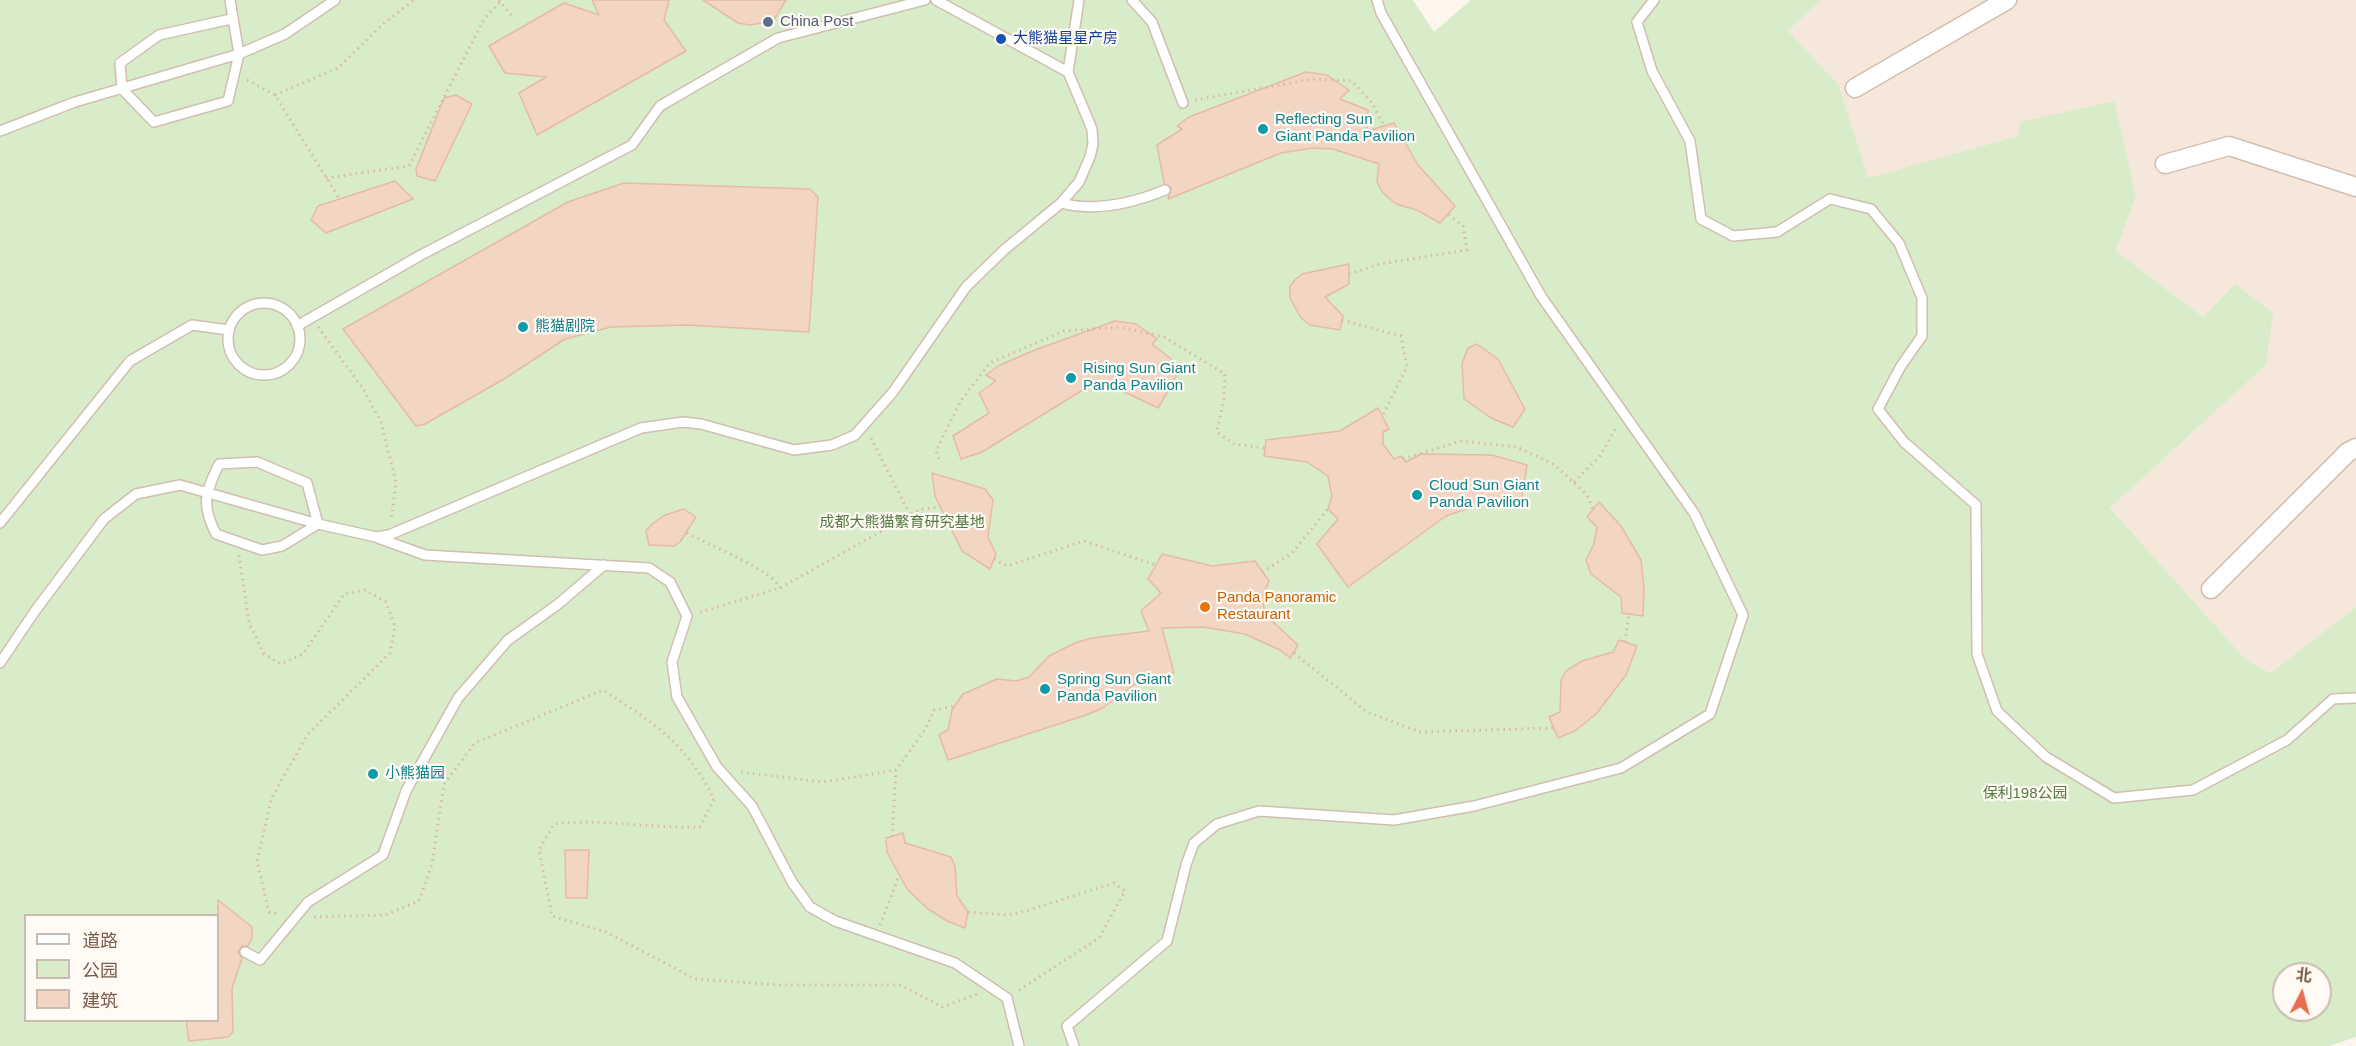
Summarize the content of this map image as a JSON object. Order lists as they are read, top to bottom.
{
  "parks": ["成都大熊猫繁育研究基地", "保利198公园"],
  "places": [
    "China Post",
    "大熊猫星星产房",
    "Reflecting Sun Giant Panda Pavilion",
    "熊猫剧院",
    "Rising Sun Giant Panda Pavilion",
    "Cloud Sun Giant Panda Pavilion",
    "Panda Panoramic Restaurant",
    "Spring Sun Giant Panda Pavilion",
    "小熊猫园"
  ],
  "legend": ["道路", "公园", "建筑"],
  "north": "top"
}
